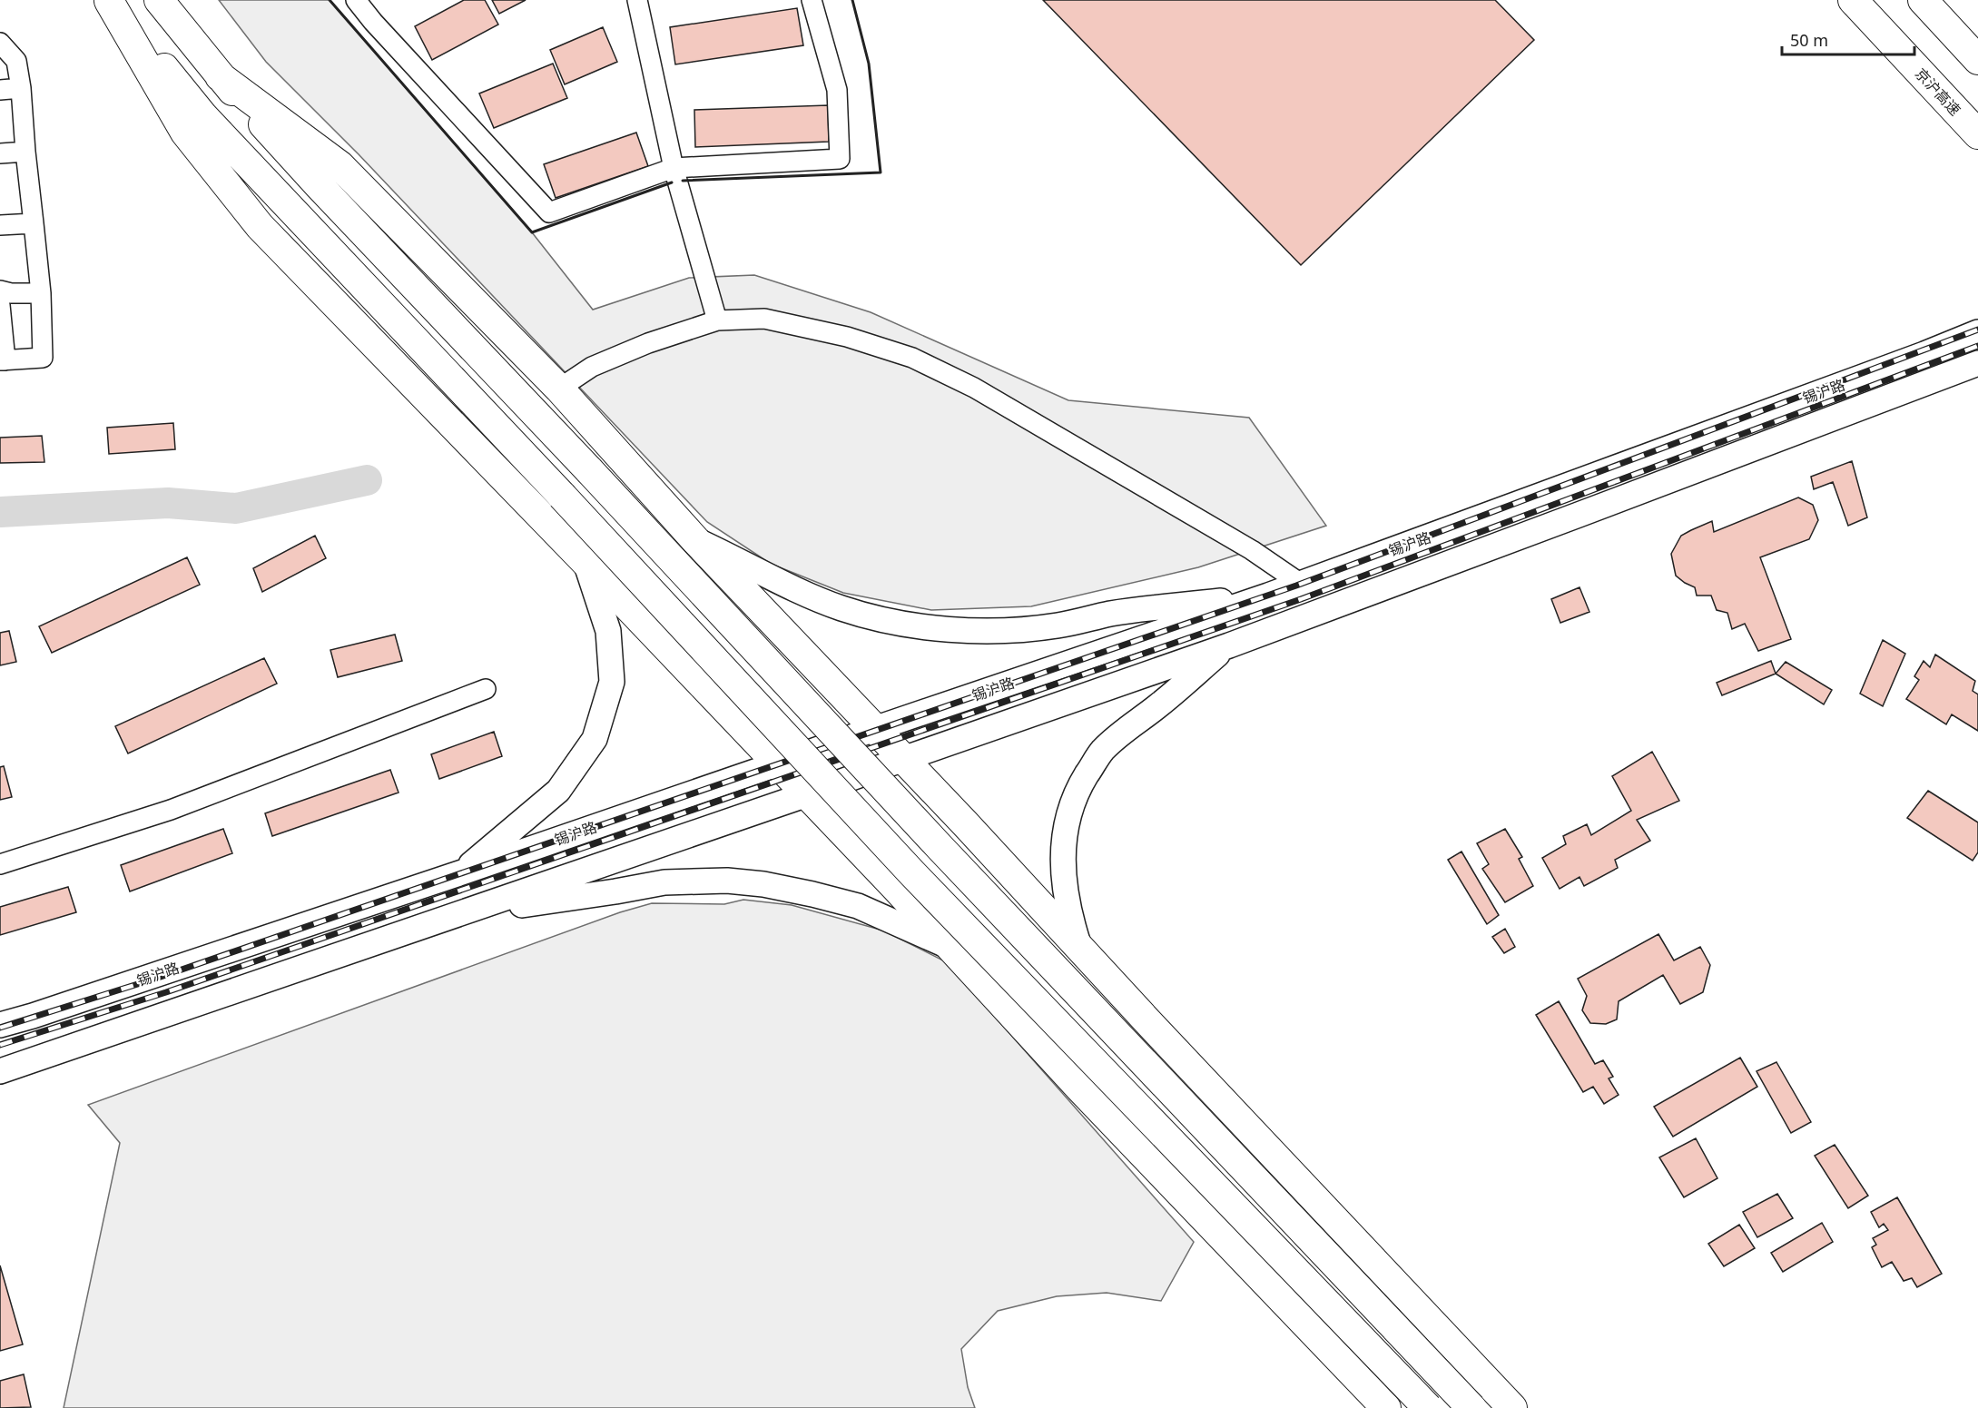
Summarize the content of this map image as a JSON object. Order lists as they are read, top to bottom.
{
  "streets": {
    "highway": ["京沪高速"],
    "main road": ["锡沪路"]
  },
  "scale_bar": "50 m"
}
